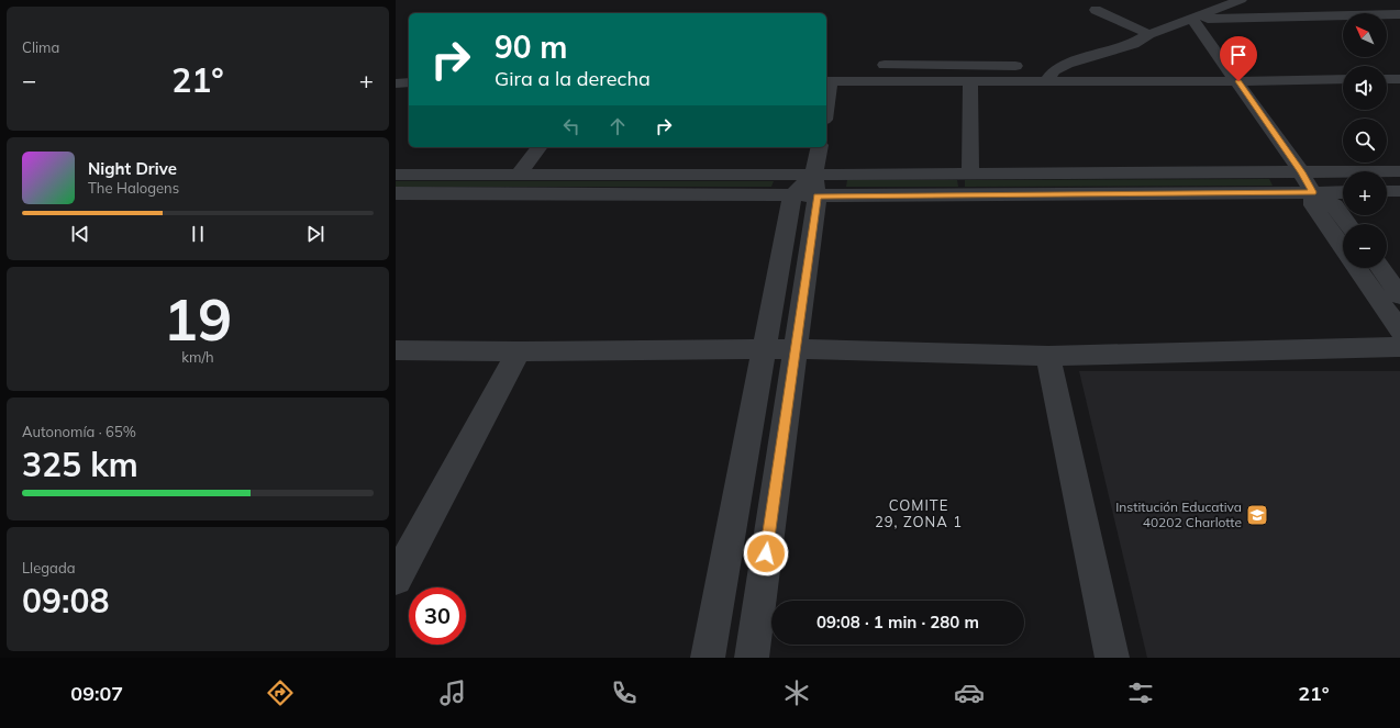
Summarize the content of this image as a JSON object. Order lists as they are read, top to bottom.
{
  "districts": ["COMITE 29, ZONA 1"],
  "places": {
    "school or university": ["Institución Educativa 40202 Charlotte"]
  },
  "north": "top left",
  "page": {
    "tile": [
      "Clima",
      ["19", "km/h"],
      ["Autonomía · 65%", "325 km"],
      ["Llegada", "09:08"]
    ],
    "map_buttons": ["+", "−"],
    "turn": ["90 m", "Gira a la derecha"],
    "heat": ["−", "21°", "+"],
    "song": ["Night Drive", "The Halogens"],
    "limit": "30",
    "trip": "09:08 · 1 min · 280 m",
    "tabs": ["09:07", "21°"]
  }
}
